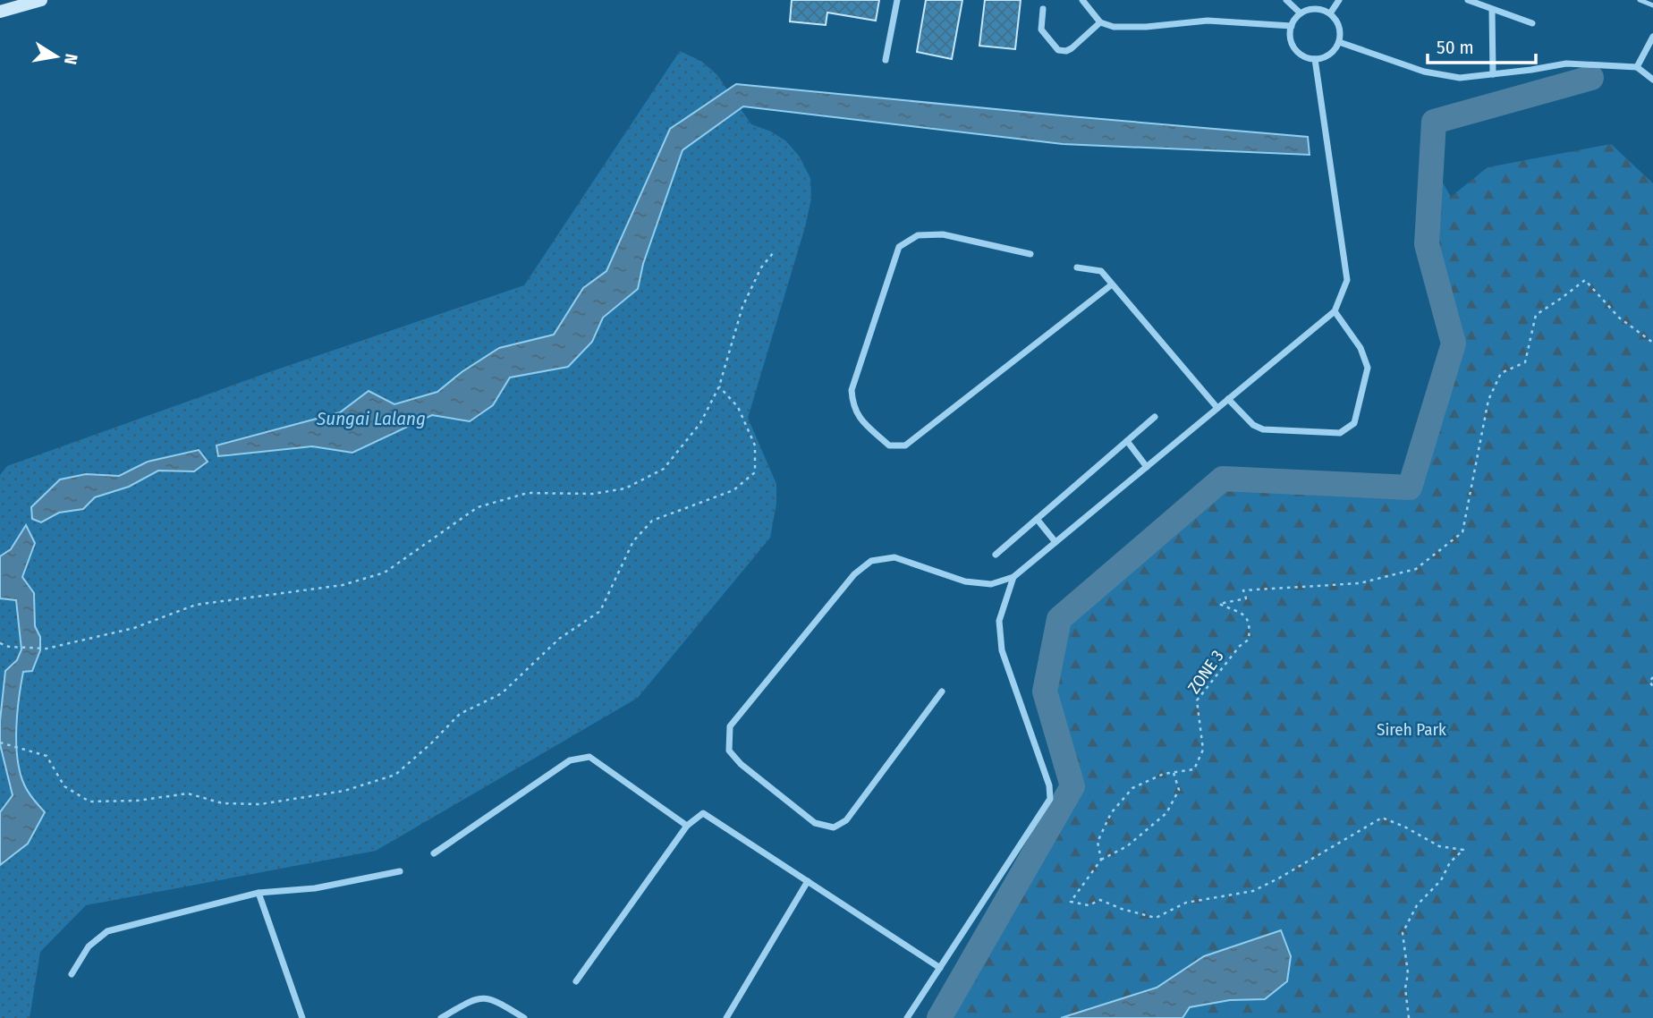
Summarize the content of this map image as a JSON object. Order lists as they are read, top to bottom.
{
  "streets": {
    "path": ["ZONE 3"]
  },
  "water": ["Sungai Lalang"],
  "parks": ["Sireh Park"],
  "scale_bar": "50 m",
  "north": "right"
}
